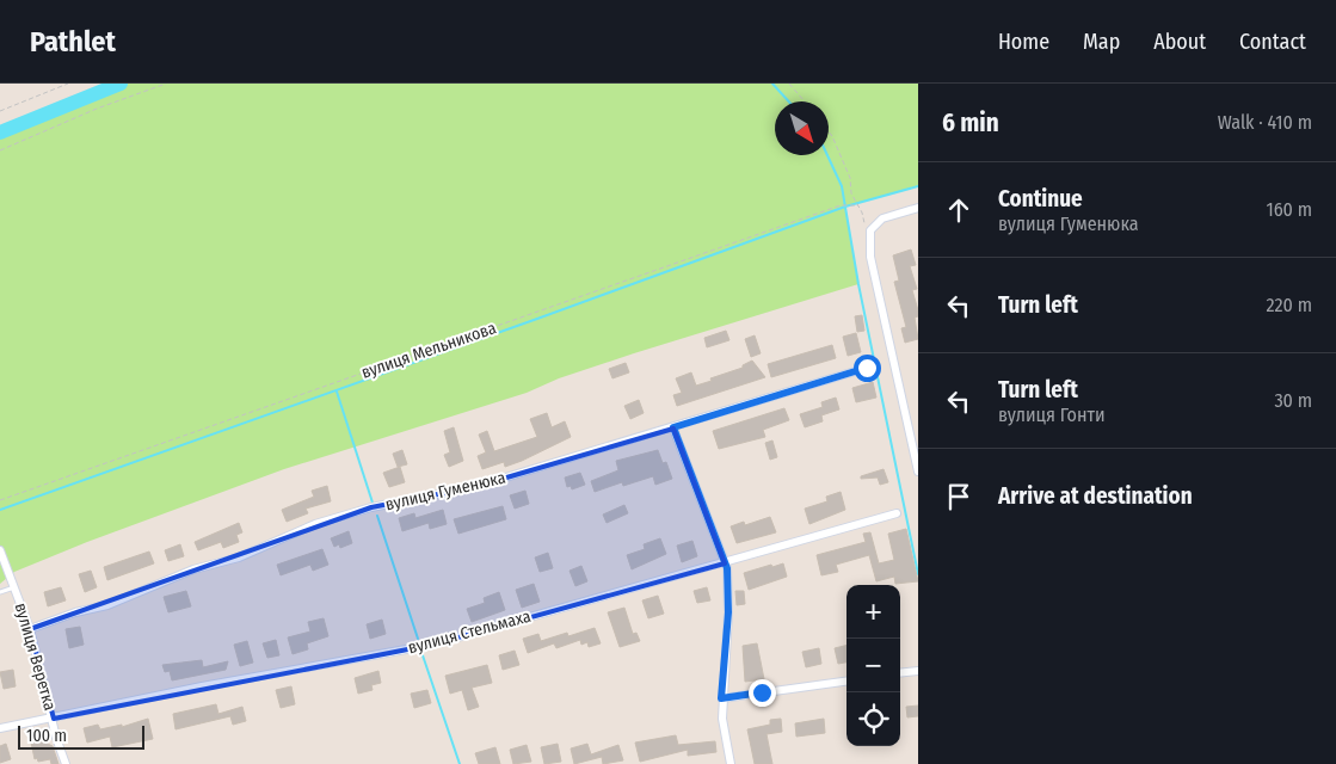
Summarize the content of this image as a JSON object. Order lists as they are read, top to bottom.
{
  "streets": {
    "street": ["вулиця Гуменюка", "вулиця Стельмаха", "вулиця Веретка"],
    "path": ["вулиця Мельникова"]
  },
  "crossings": [
    ["вулиця Гуменюка", "вулиця Веретка"],
    ["вулиця Стельмаха", "вулиця Веретка"]
  ],
  "scale_bar": "100 m",
  "north": "bottom right",
  "page": {
    "header": "Pathlet",
    "nav": [
      "Home",
      "Map",
      "About",
      "Contact"
    ],
    "heading": ["6 min", "Walk · 410 m"],
    "list": [
      ["Continue", "вулиця Гуменюка", "160 m"],
      ["Turn left", "220 m"],
      ["Turn left", "вулиця Гонти", "30 m"],
      "Arrive at destination"
    ],
    "map_buttons": ["+", "−"],
    "scale": "100 m"
  }
}
